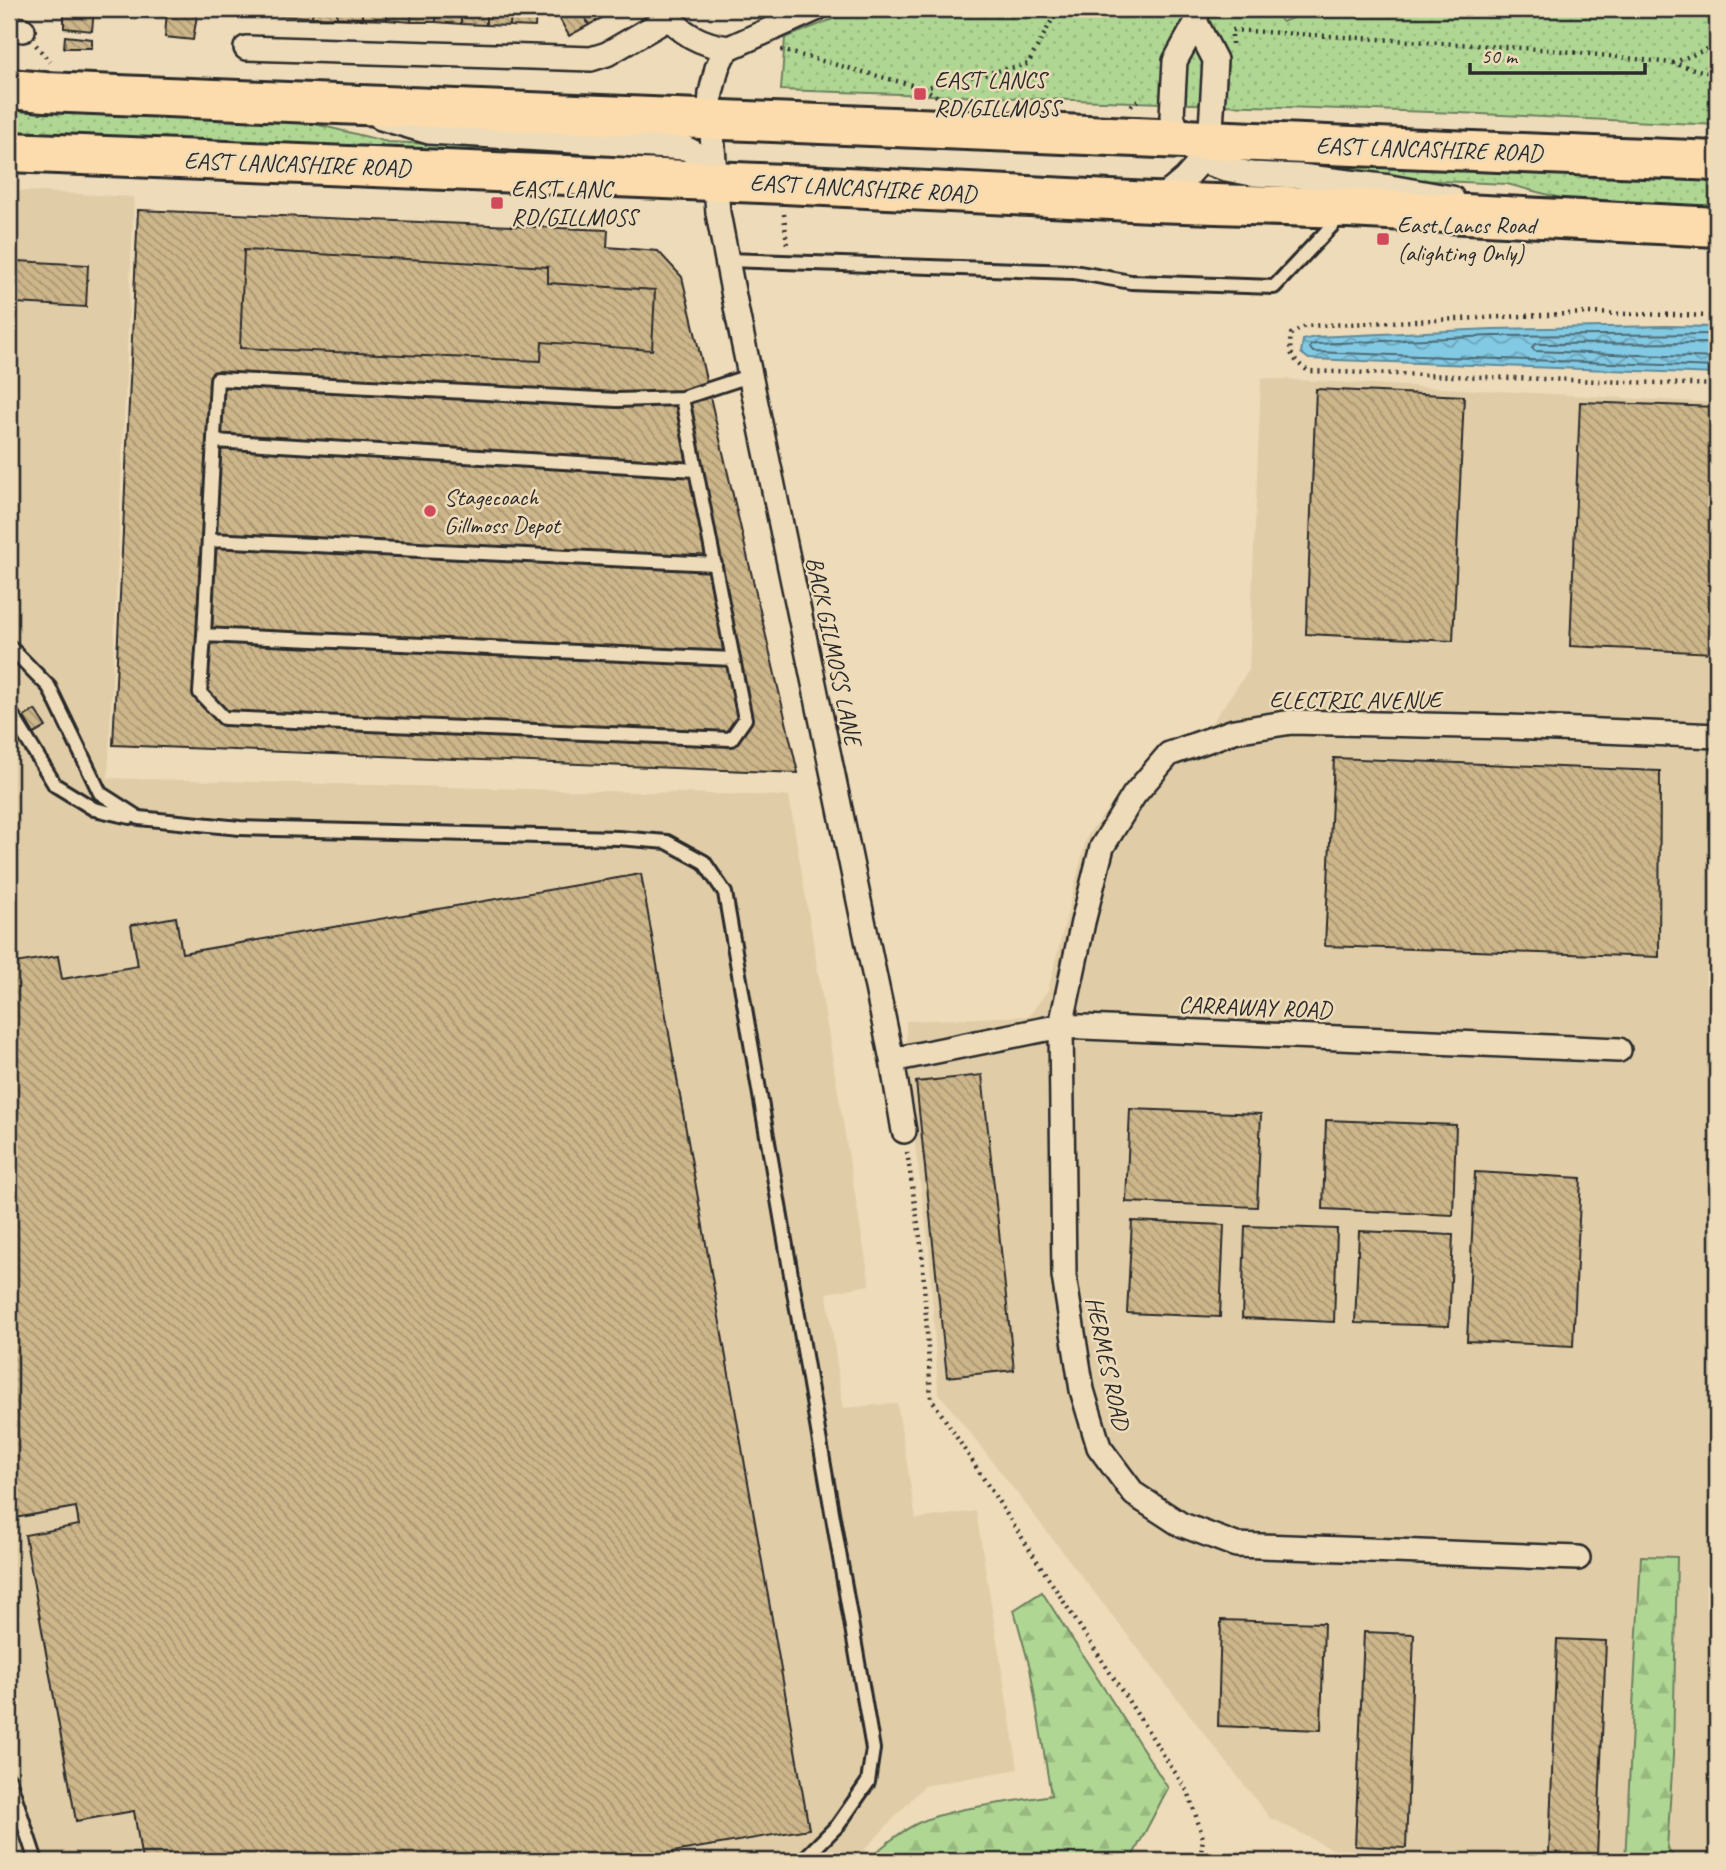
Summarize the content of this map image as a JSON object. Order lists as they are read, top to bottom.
{
  "streets": {
    "highway": ["EAST LANCASHIRE ROAD"],
    "street": [
      "BACK GILMOSS LANE",
      "ELECTRIC AVENUE",
      "CARRAWAY ROAD",
      "HERMES ROAD"
    ]
  },
  "crossings": [
    ["EAST LANCASHIRE ROAD", "BACK GILMOSS LANE"],
    ["BACK GILMOSS LANE", "CARRAWAY ROAD"],
    ["ELECTRIC AVENUE", "CARRAWAY ROAD"],
    ["ELECTRIC AVENUE", "HERMES ROAD"],
    ["CARRAWAY ROAD", "HERMES ROAD"]
  ],
  "places": {
    "transit": ["EAST LANCS RD/GILLMOSS", "EAST LANC RD/GILLMOSS", "East Lancs Road (alighting Only)"],
    "other": ["Stagecoach Gillmoss Depot"]
  },
  "scale_bar": "50 m"
}
